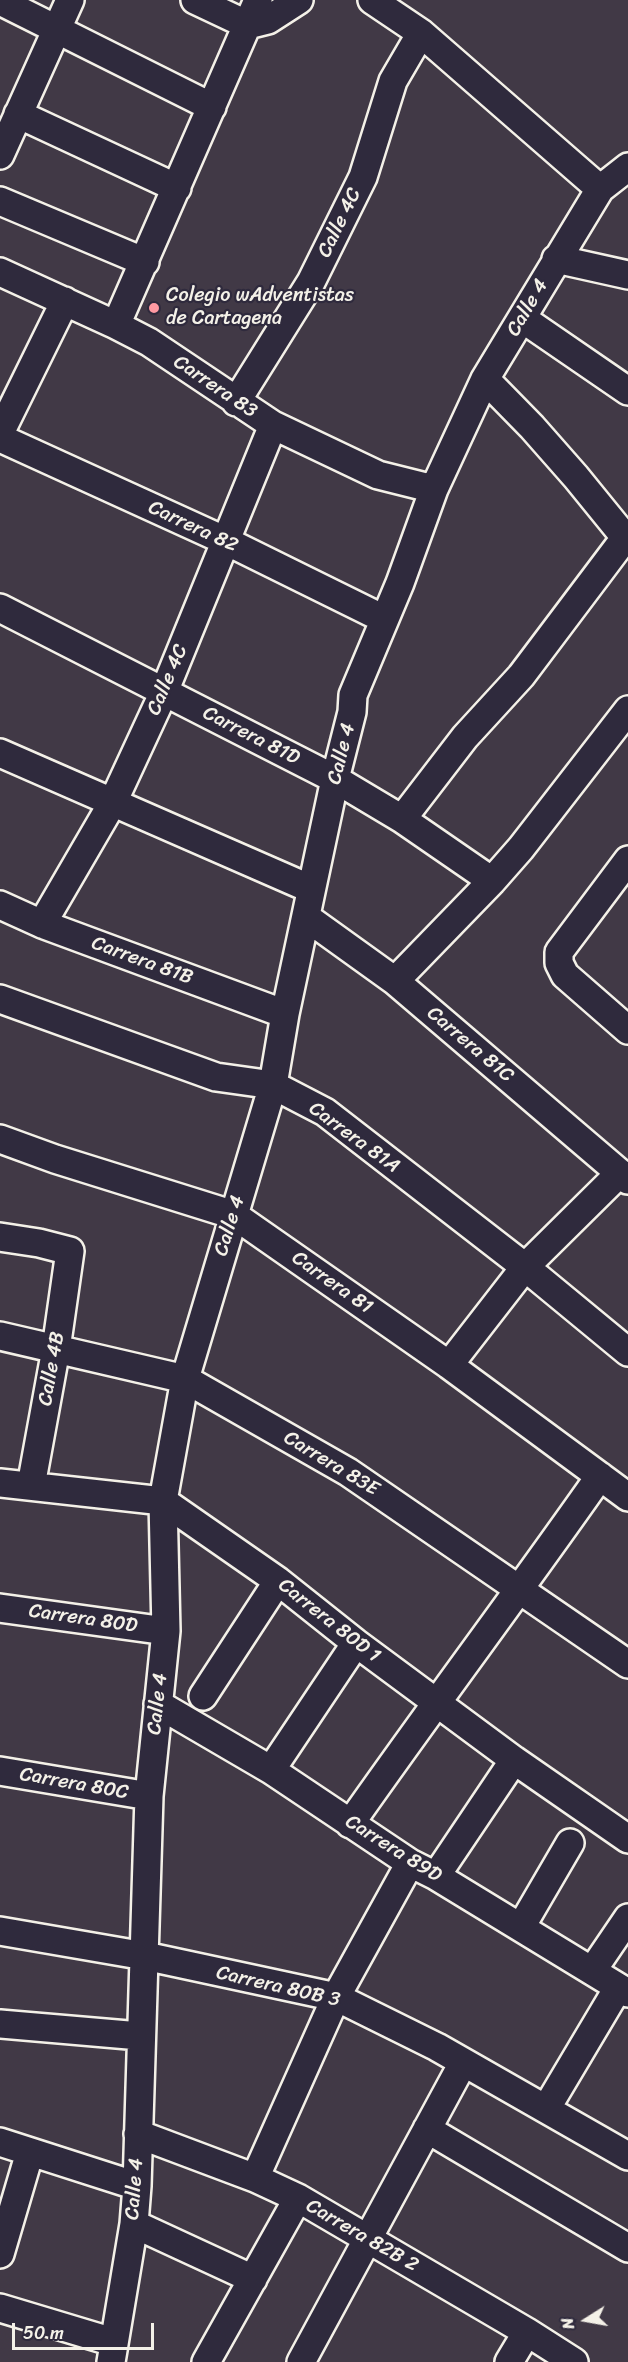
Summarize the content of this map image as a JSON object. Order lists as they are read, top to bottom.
{
  "streets": {
    "street": [
      "Calle 4C",
      "Calle 4",
      "Carrera 83",
      "Carrera 82",
      "Carrera 81D",
      "Carrera 81B",
      "Carrera 81C",
      "Carrera 81A",
      "Carrera 81",
      "Calle 4B",
      "Carrera 83E",
      "Carrera 80D",
      "Carrera 80D 1",
      "Carrera 80C",
      "Carrera 89D",
      "Carrera 80B 3",
      "Carrera 82B 2"
    ]
  },
  "crossings": [
    ["Calle 4C", "Carrera 83"],
    ["Calle 4C", "Carrera 82"],
    ["Calle 4C", "Carrera 81D"],
    ["Calle 4C", "Carrera 81B"],
    ["Calle 4", "Carrera 83"],
    ["Calle 4", "Carrera 82"],
    ["Calle 4", "Carrera 81D"],
    ["Calle 4", "Carrera 81B"],
    ["Calle 4", "Carrera 81C"],
    ["Calle 4", "Carrera 81A"],
    ["Calle 4", "Carrera 81"],
    ["Calle 4", "Carrera 83E"],
    ["Calle 4", "Carrera 80D"],
    ["Calle 4", "Carrera 80D 1"],
    ["Calle 4", "Carrera 80C"],
    ["Calle 4", "Carrera 89D"],
    ["Calle 4", "Carrera 80B 3"],
    ["Calle 4", "Carrera 82B 2"],
    ["Calle 4B", "Carrera 83E"],
    ["Calle 4B", "Carrera 80D 1"]
  ],
  "places": ["Colegio wAdventistas de Cartagena"],
  "scale_bar": "50 m",
  "north": "left"
}
